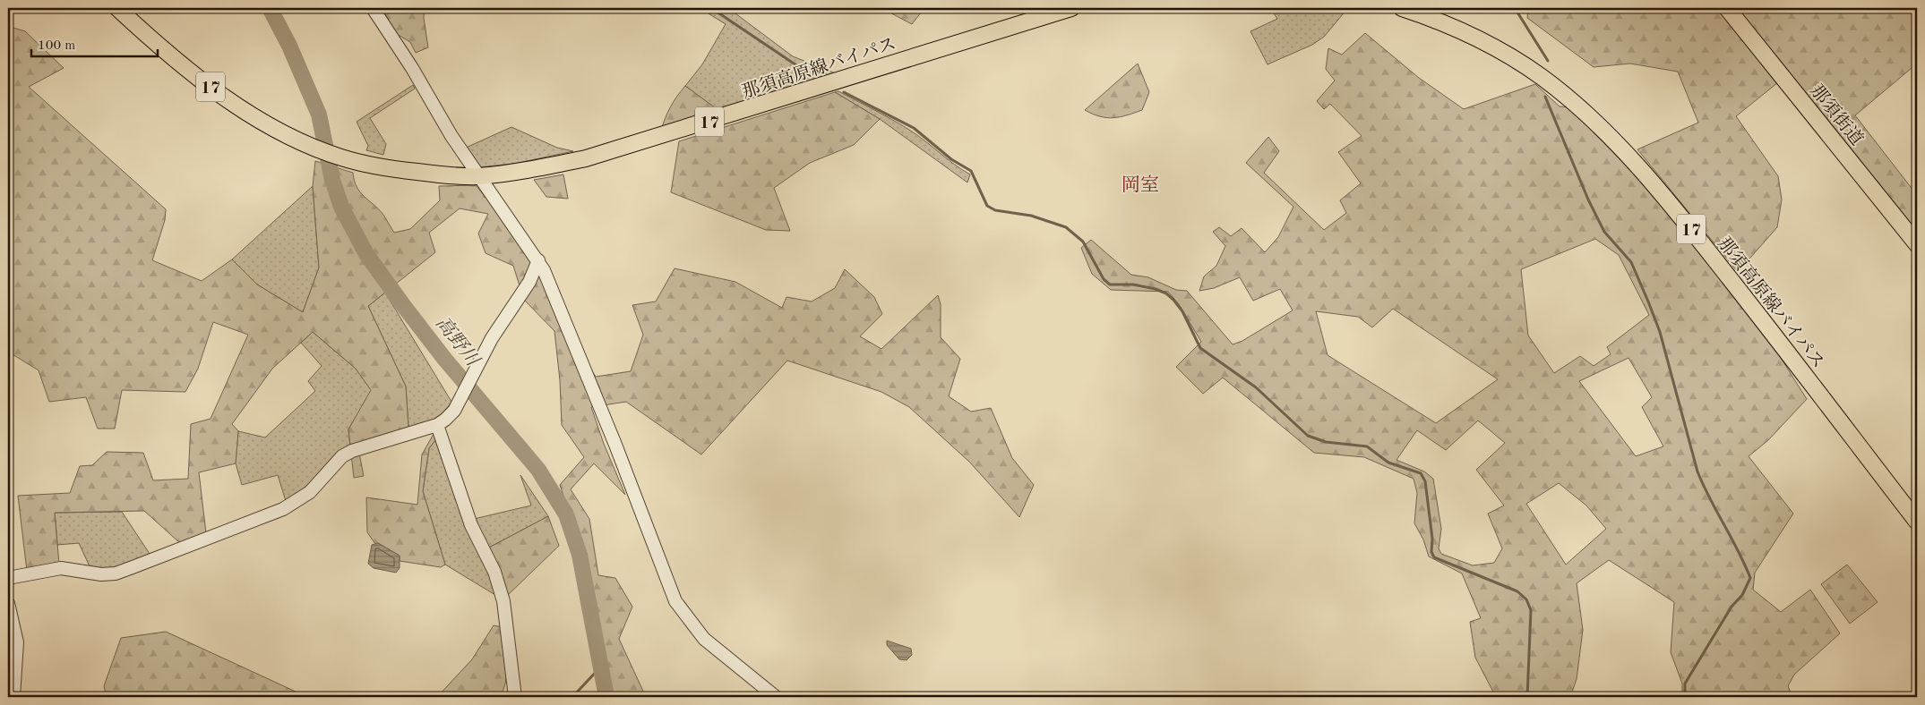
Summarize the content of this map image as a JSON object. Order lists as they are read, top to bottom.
{
  "streets": {
    "main road": ["那須高原線バイパス", "17", "那須街道"]
  },
  "districts": ["岡室"],
  "water": ["高野川"],
  "scale_bar": "100 m"
}
